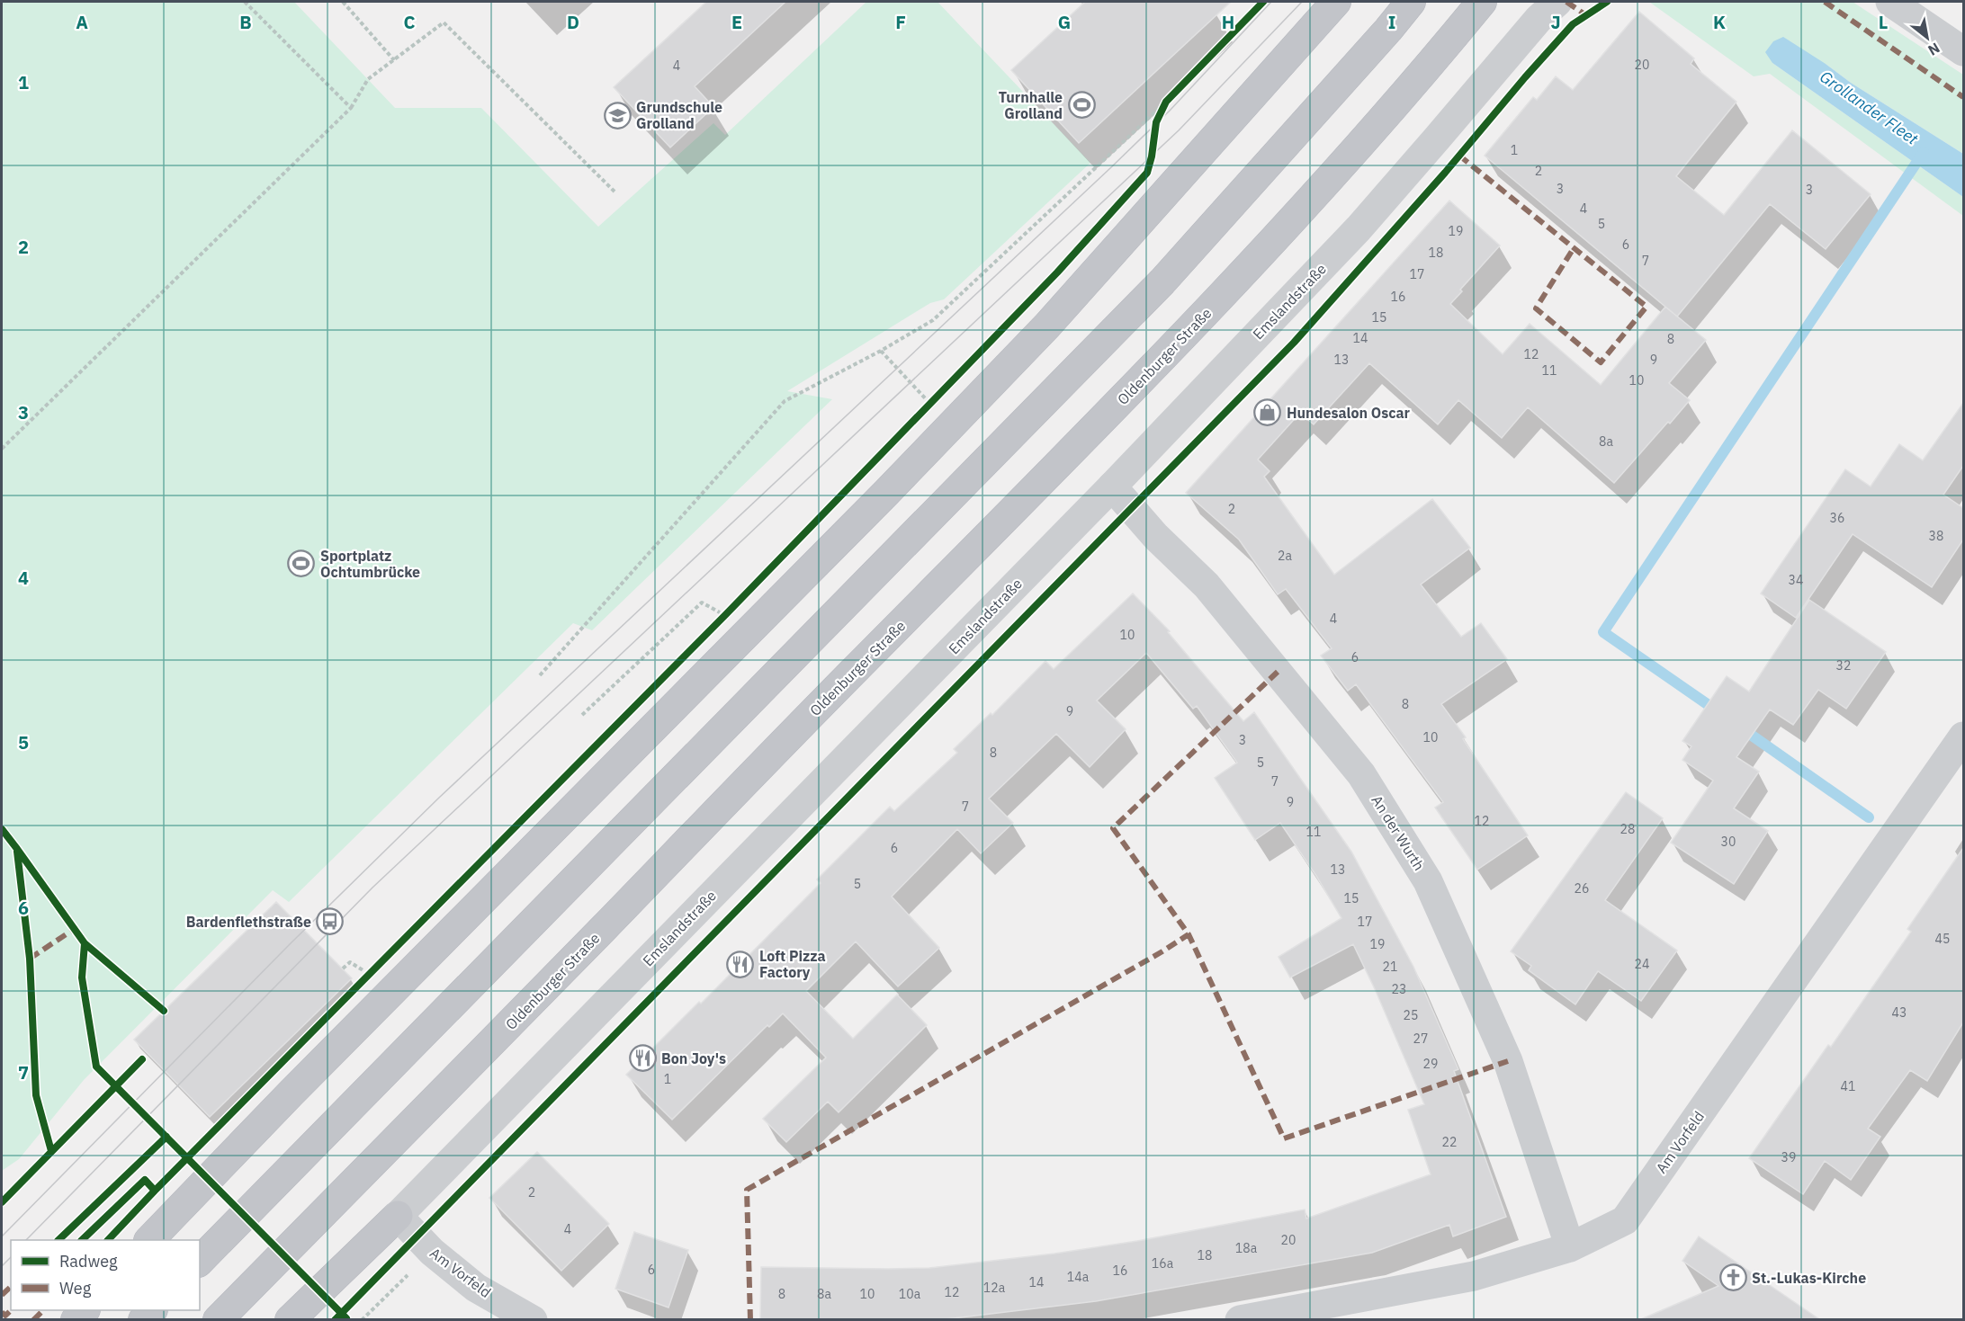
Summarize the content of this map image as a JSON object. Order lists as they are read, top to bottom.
{
  "streets": {
    "highway": ["Oldenburger Straße"],
    "street": ["Emslandstraße", "An der Wurth", "Am Vorfeld"]
  },
  "crossings": [
    ["Emslandstraße", "An der Wurth"],
    ["Emslandstraße", "Am Vorfeld"],
    ["An der Wurth", "Am Vorfeld"]
  ],
  "water": ["Grollander Fleet"],
  "places": {
    "sports": ["Turnhalle Grolland", "Sportplatz Ochtumbrücke"],
    "school or university": ["Grundschule Grolland"],
    "shop": ["Hundesalon Oscar"],
    "bus stop": ["Bardenflethstraße"],
    "restaurant": ["Loft Pizza Factory", "Bon Joy's"],
    "church": ["St.-Lukas-Kirche"]
  },
  "house_numbers": [
    "20",
    "4",
    "1",
    "2",
    "3",
    "3",
    "4",
    "5",
    "19",
    "6",
    "18",
    "7",
    "17",
    "16",
    "15",
    "14",
    "8",
    "12",
    "13",
    "9",
    "11",
    "10",
    "8a",
    "2",
    "36",
    "38",
    "2a",
    "34",
    "4",
    "10",
    "6",
    "32",
    "8",
    "9",
    "10",
    "3",
    "8",
    "5",
    "7",
    "9",
    "7",
    "12",
    "28",
    "11",
    "30",
    "6",
    "13",
    "5",
    "26",
    "15",
    "17",
    "45",
    "19",
    "24",
    "21",
    "23",
    "43",
    "25",
    "27",
    "29",
    "1",
    "41",
    "22",
    "39",
    "2",
    "4",
    "20",
    "18a",
    "18",
    "16a",
    "6",
    "16",
    "14a",
    "14",
    "12a",
    "12",
    "8",
    "8a",
    "10",
    "10a"
  ],
  "legend": ["Radweg", "Weg"],
  "north": "bottom right",
  "grid": {
    "columns": [
      "A",
      "B",
      "C",
      "D",
      "E",
      "F",
      "G",
      "H",
      "I",
      "J",
      "K",
      "L"
    ],
    "rows": [
      "1",
      "2",
      "3",
      "4",
      "5",
      "6",
      "7"
    ]
  }
}
